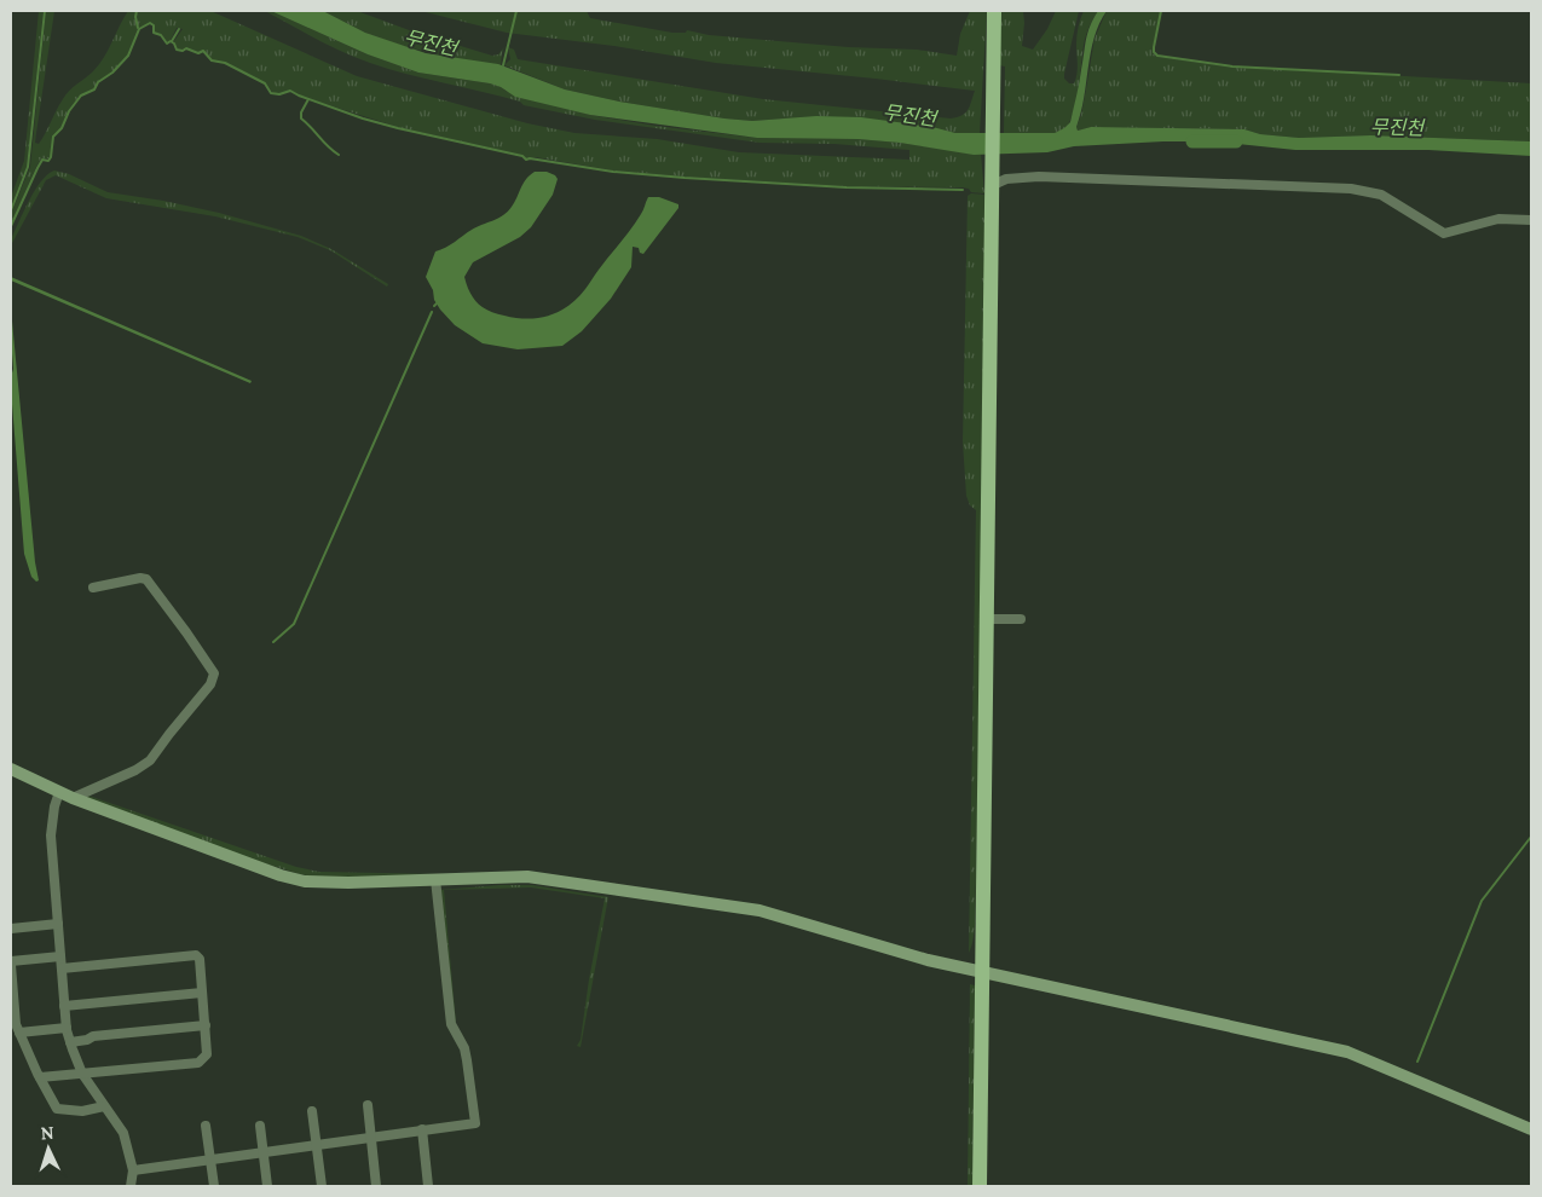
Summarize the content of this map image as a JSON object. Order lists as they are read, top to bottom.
{
  "water": ["무진천"],
  "north": "top"
}
